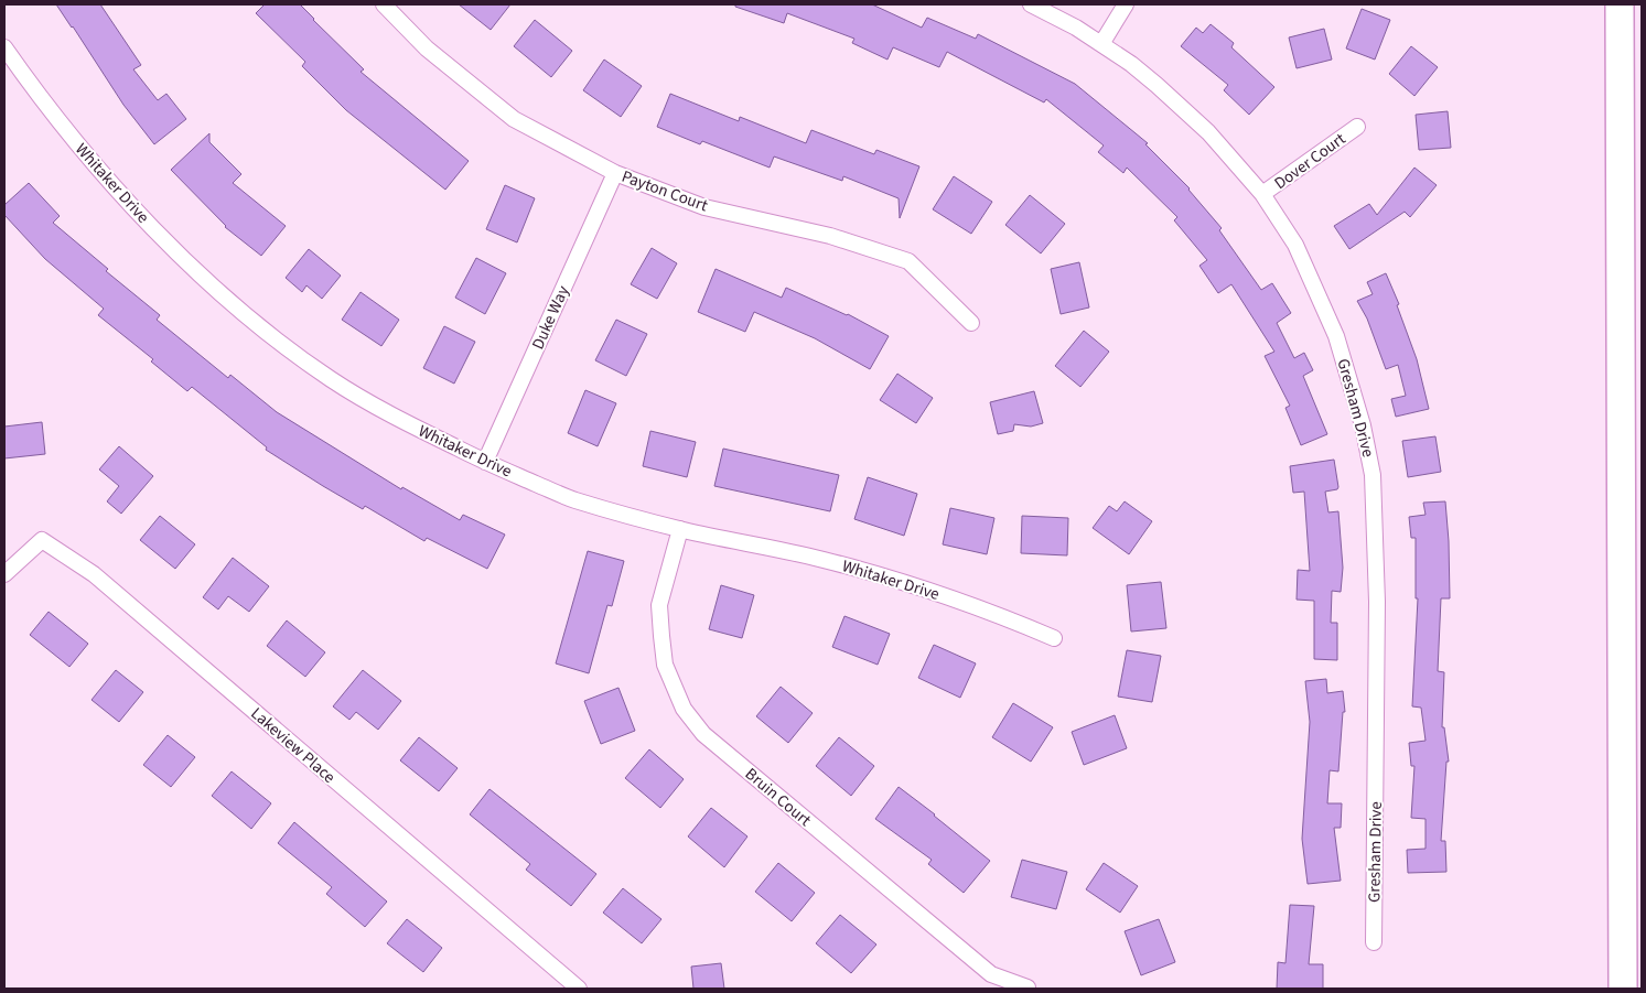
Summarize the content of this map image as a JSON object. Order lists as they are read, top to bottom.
{
  "streets": {
    "street": [
      "Dover Court",
      "Whitaker Drive",
      "Payton Court",
      "Duke Way",
      "Gresham Drive",
      "Lakeview Place",
      "Bruin Court"
    ]
  },
  "crossings": [
    ["Dover Court", "Gresham Drive"],
    ["Whitaker Drive", "Duke Way"],
    ["Whitaker Drive", "Bruin Court"],
    ["Payton Court", "Duke Way"]
  ]
}
